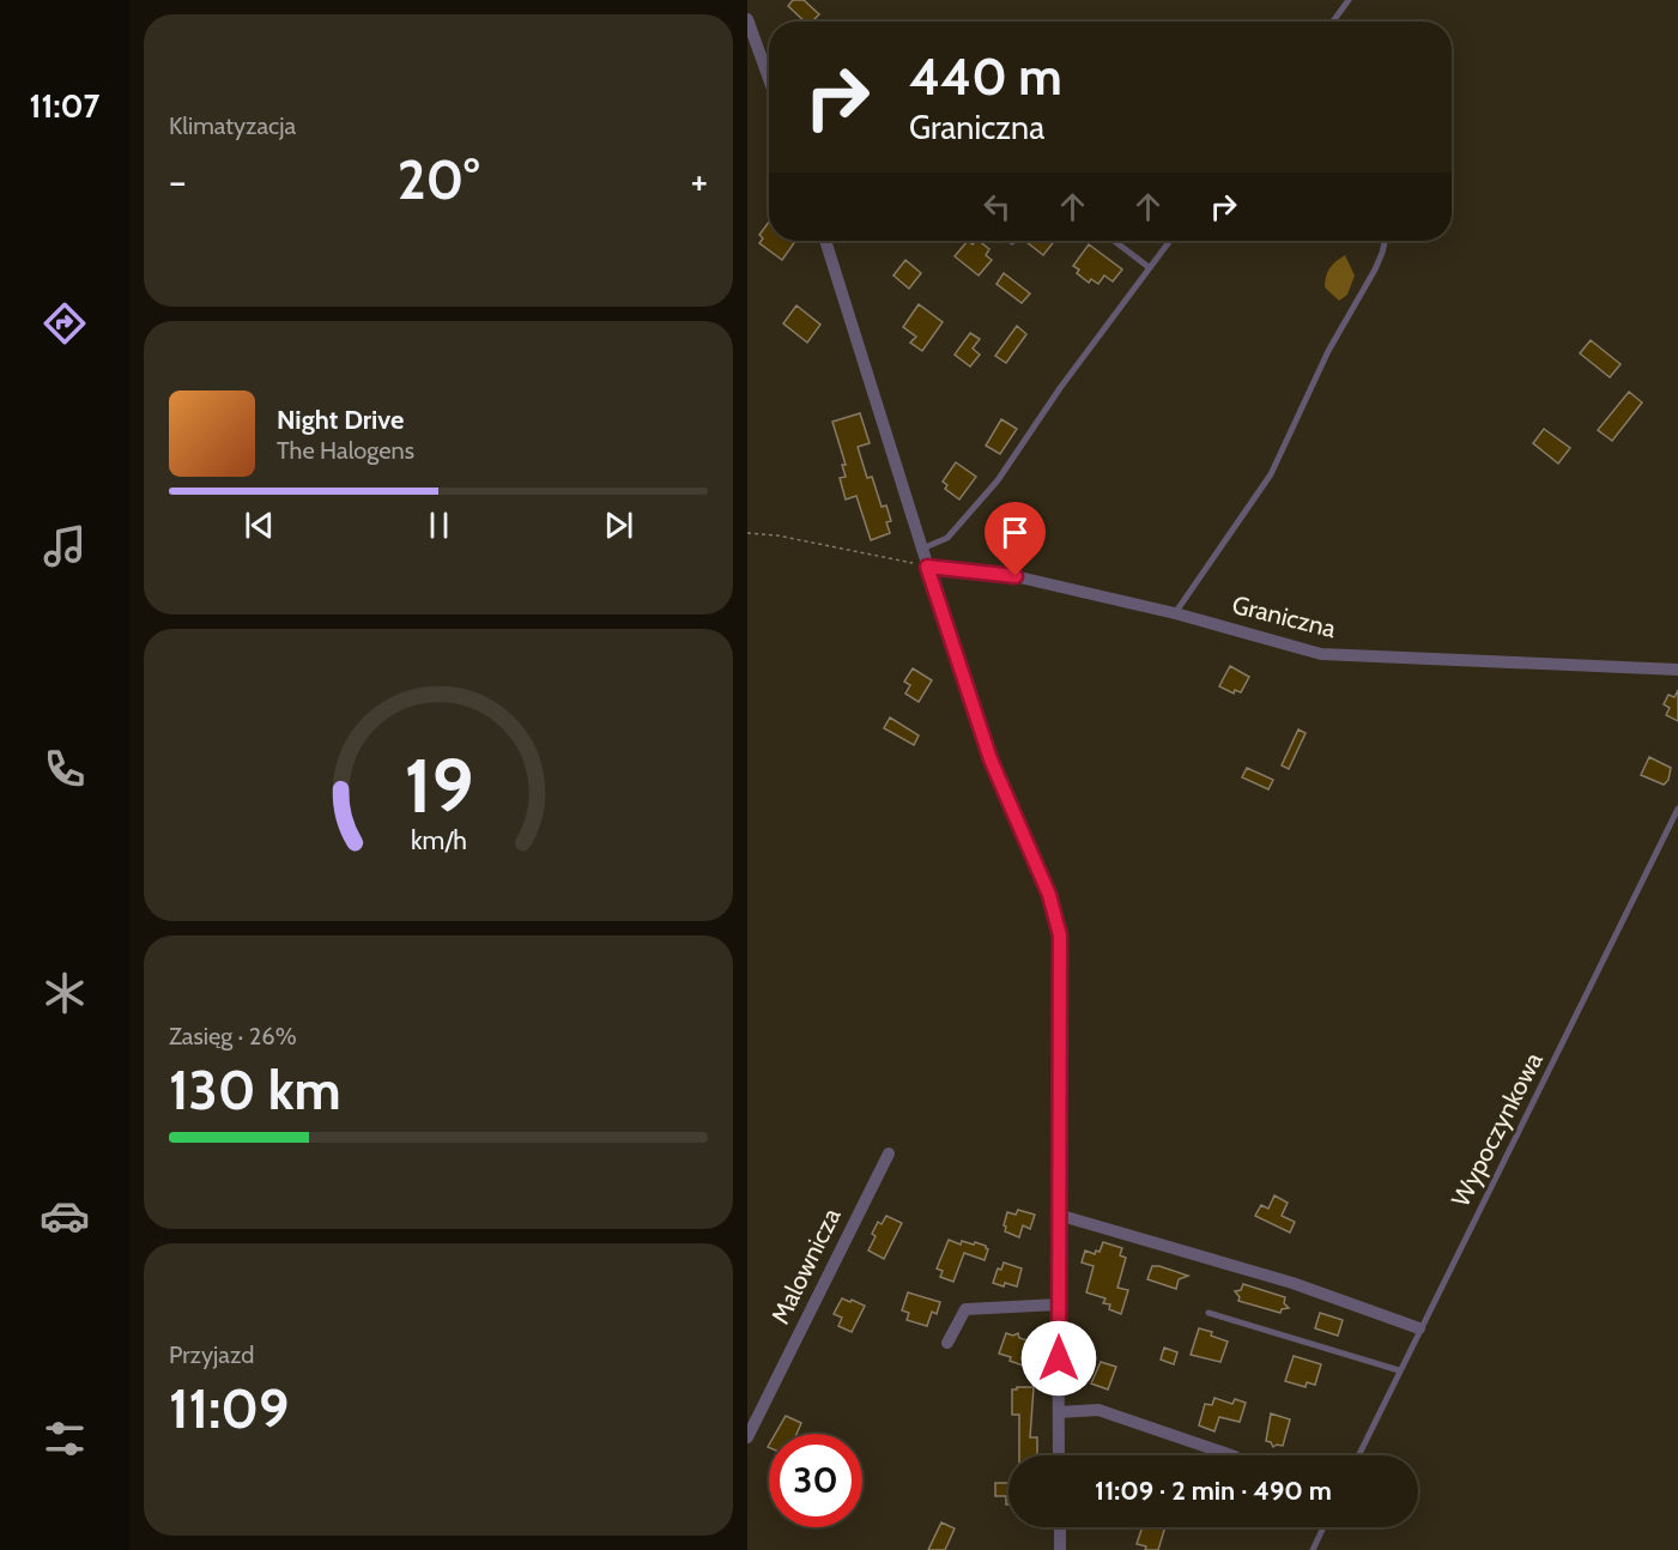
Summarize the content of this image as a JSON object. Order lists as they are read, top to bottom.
{
  "streets": {
    "street": ["Graniczna", "Malownicza"],
    "lane": ["Wypoczynkowa"]
  },
  "page": {
    "tabs": "11:07",
    "tile": [
      "Klimatyzacja",
      ["Zasięg · 26%", "130 km"],
      ["Przyjazd", "11:09"]
    ],
    "turn": ["440 m", "Graniczna"],
    "heat": ["−", "20°", "+"],
    "song": ["Night Drive", "The Halogens"],
    "limit": "30",
    "trip": "11:09 · 2 min · 490 m",
    "gauge": ["19", "km/h"]
  }
}
